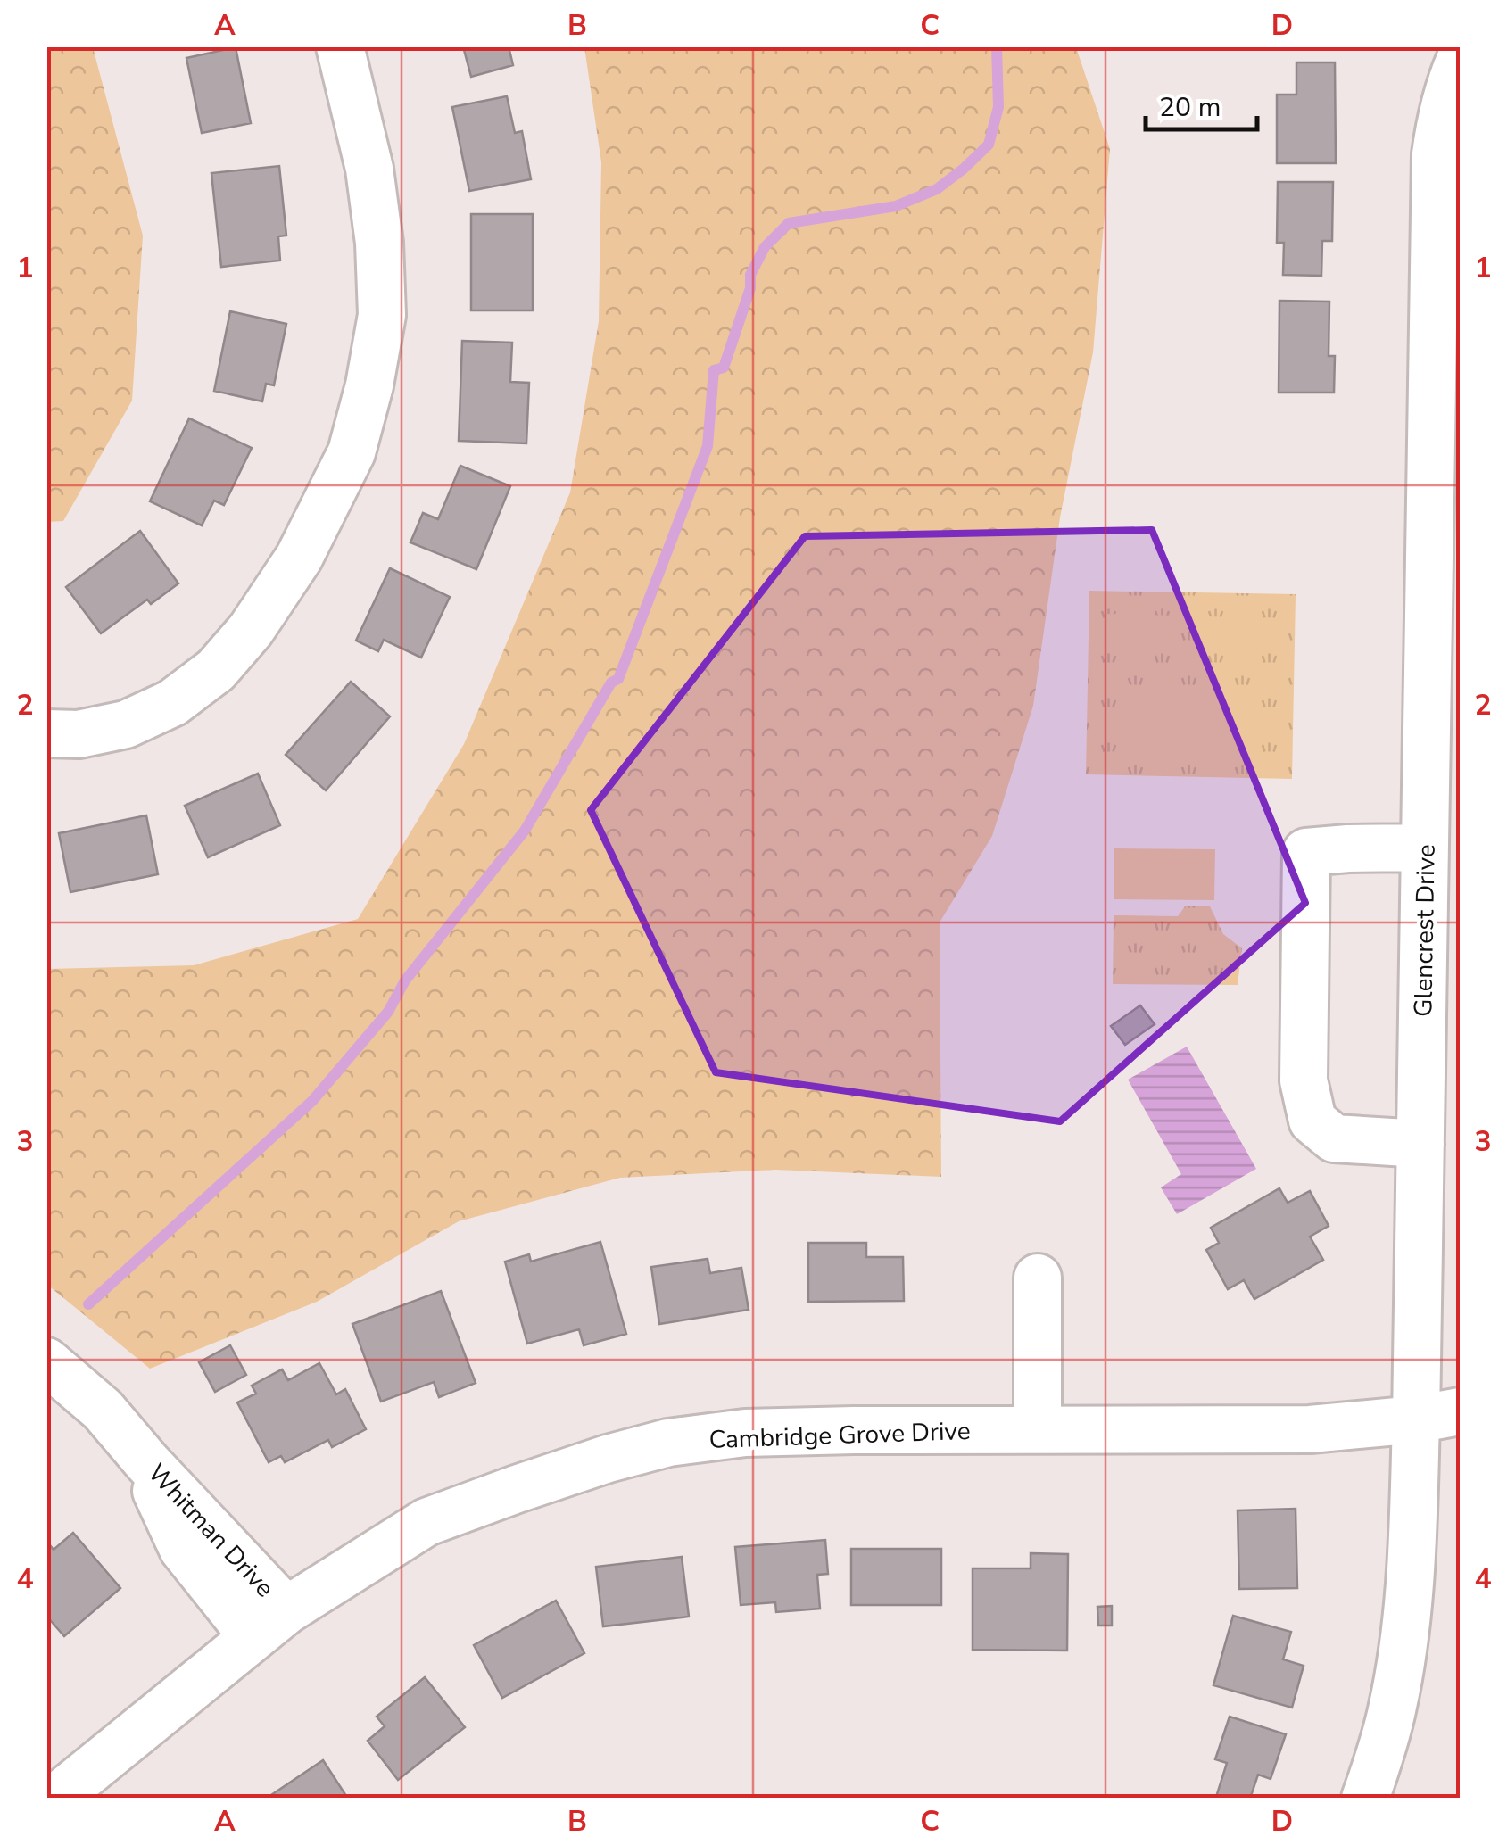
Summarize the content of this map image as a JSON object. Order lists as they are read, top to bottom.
{
  "streets": {
    "street": ["Glencrest Drive", "Cambridge Grove Drive", "Whitman Drive"]
  },
  "crossings": [
    ["Glencrest Drive", "Cambridge Grove Drive"],
    ["Cambridge Grove Drive", "Whitman Drive"]
  ],
  "scale_bar": "20 m",
  "grid": {
    "columns": [
      "A",
      "B",
      "C",
      "D"
    ],
    "rows": [
      "1",
      "2",
      "3",
      "4"
    ]
  }
}
